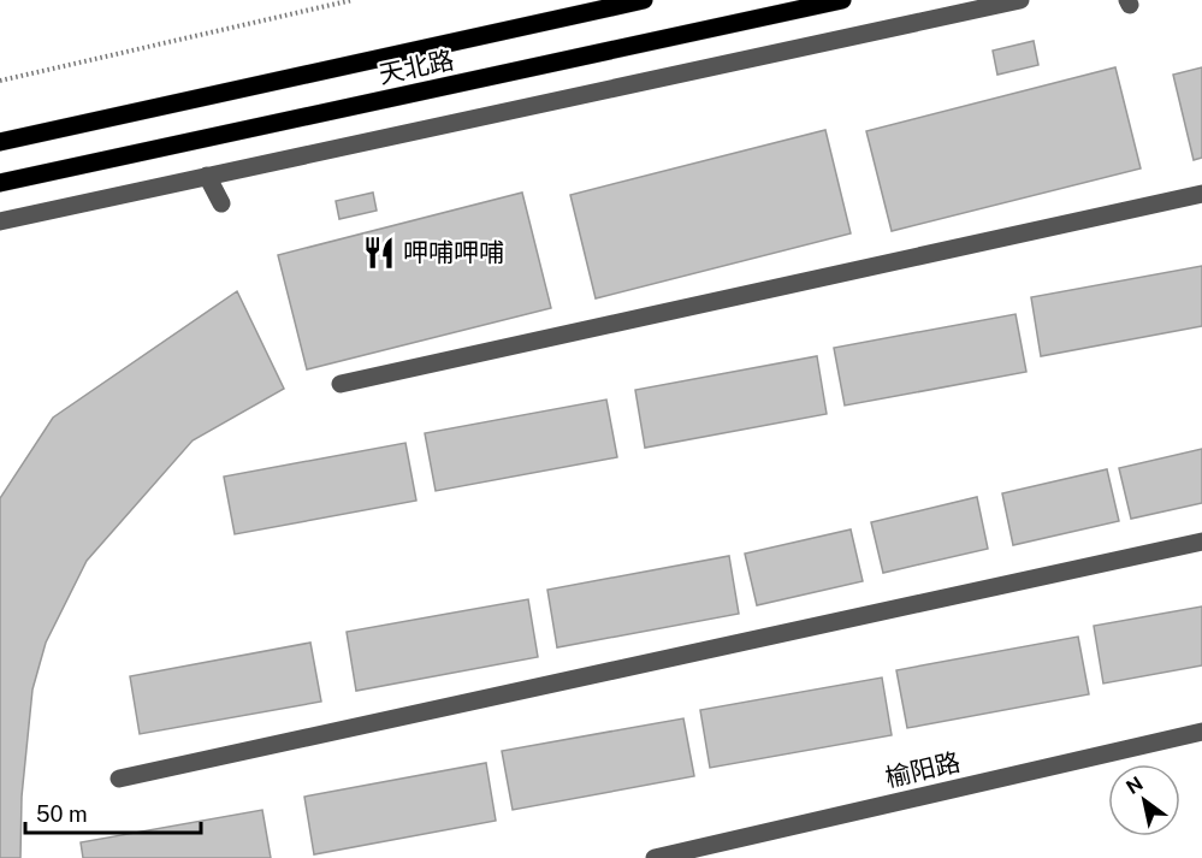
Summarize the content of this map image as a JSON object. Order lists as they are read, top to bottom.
{
  "streets": {
    "main road": ["天北路"],
    "street": ["榆阳路"]
  },
  "places": {
    "restaurant": ["呷哺呷哺"]
  },
  "scale_bar": "50 m",
  "north": "top left"
}
